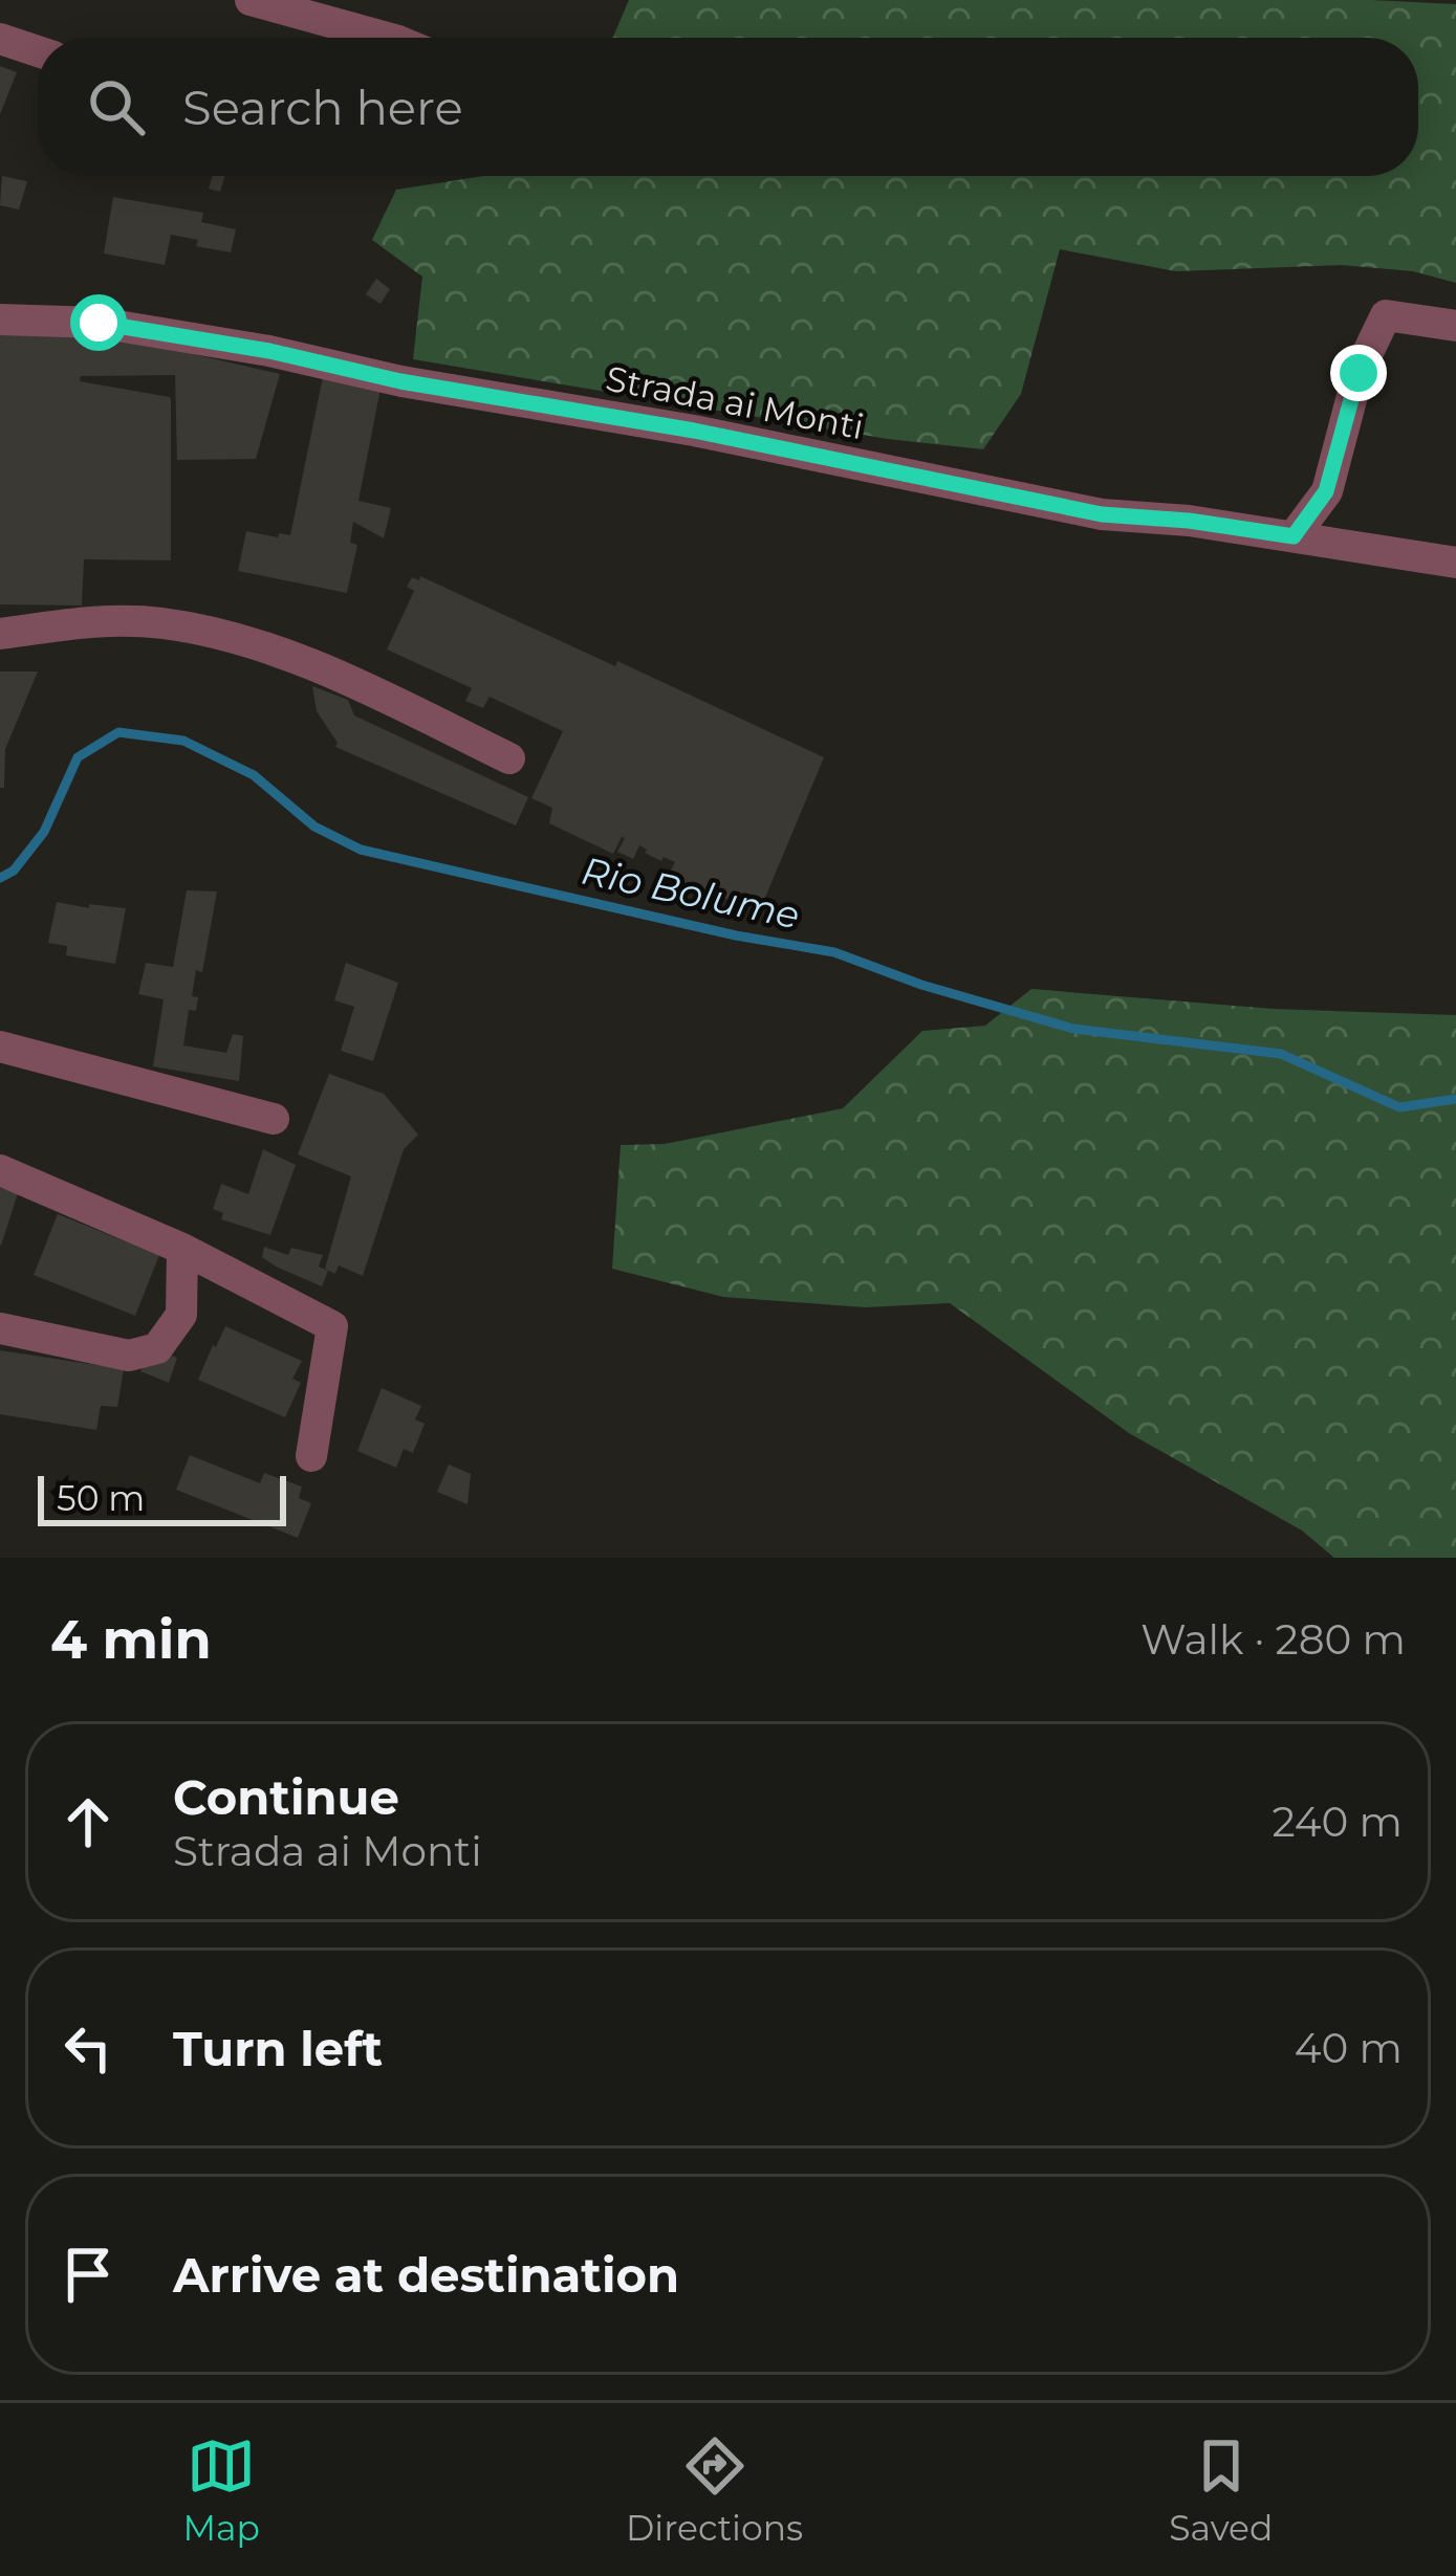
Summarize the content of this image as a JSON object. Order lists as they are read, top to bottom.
{
  "streets": {
    "street": ["Strada ai Monti"]
  },
  "water": ["Rio Bolume"],
  "scale_bar": "50 m",
  "page": {
    "search": "Search here",
    "scale": "50 m",
    "heading": ["4 min", "Walk · 280 m"],
    "list": [
      ["Continue", "Strada ai Monti", "240 m"],
      ["Turn left", "40 m"],
      "Arrive at destination"
    ],
    "nav": ["Map", "Directions", "Saved"]
  }
}
